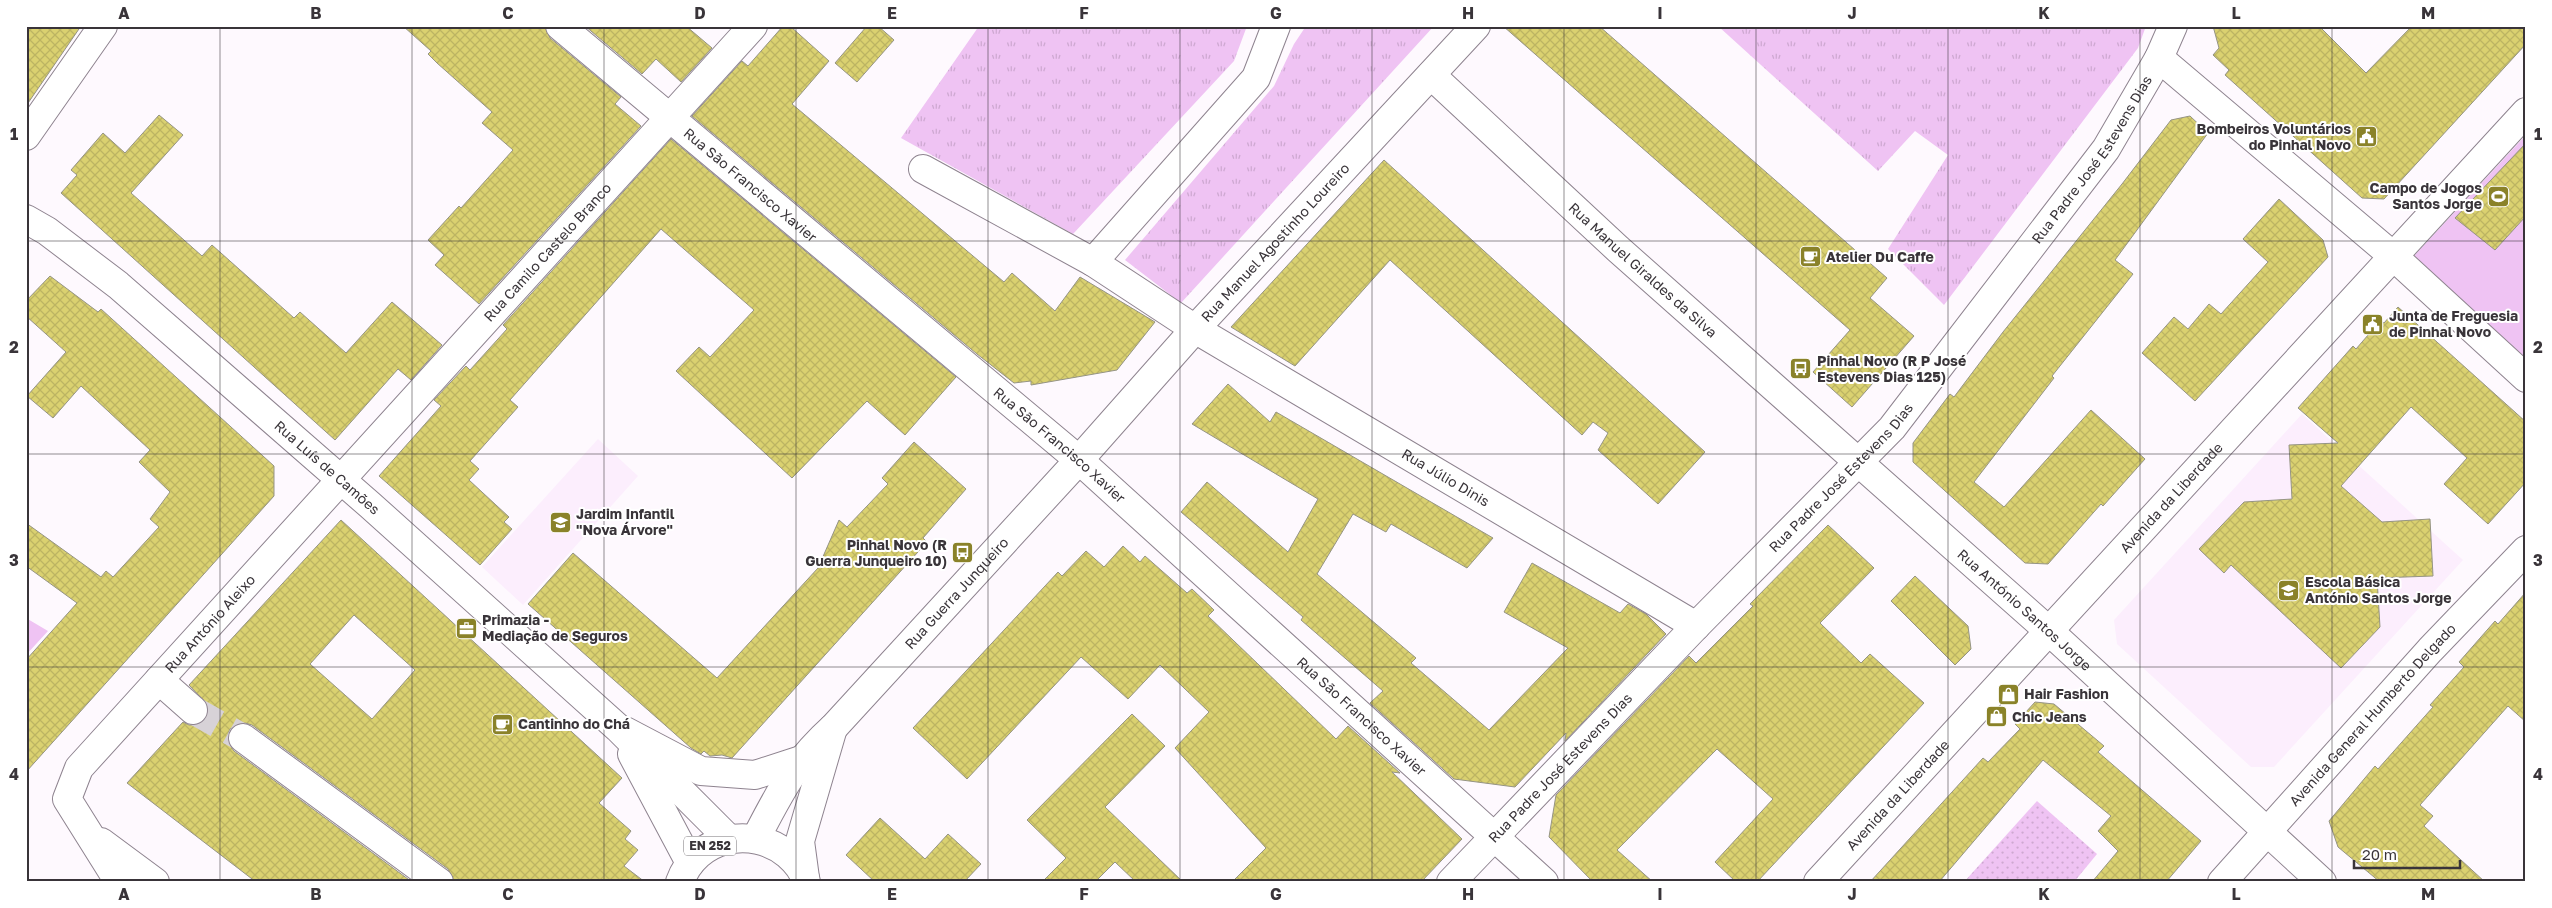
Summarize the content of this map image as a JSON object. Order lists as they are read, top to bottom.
{
  "streets": {
    "street": [
      "Rua Padre José Estevens Dias",
      "Rua São Francisco Xavier",
      "Rua Manuel Agostinho Loureiro",
      "Rua Camilo Castelo Branco",
      "Rua Manuel Giraldes da Silva",
      "Rua Luís de Camões",
      "Rua Júlio Dinis",
      "Avenida da Liberdade",
      "Rua Guerra Junqueiro",
      "Rua António Santos Jorge",
      "Rua António Aleixo",
      "Avenida General Humberto Delgado",
      "EN 252"
    ]
  },
  "crossings": [
    ["Rua Padre José Estevens Dias", "Rua São Francisco Xavier"],
    ["Rua Padre José Estevens Dias", "Rua Manuel Giraldes da Silva"],
    ["Rua Padre José Estevens Dias", "Rua Júlio Dinis"],
    ["Rua Padre José Estevens Dias", "Rua António Santos Jorge"],
    ["Rua São Francisco Xavier", "Rua Manuel Agostinho Loureiro"],
    ["Rua São Francisco Xavier", "Rua Camilo Castelo Branco"],
    ["Rua São Francisco Xavier", "Rua Guerra Junqueiro"],
    ["Rua Manuel Agostinho Loureiro", "Rua Manuel Giraldes da Silva"],
    ["Rua Manuel Agostinho Loureiro", "Rua Júlio Dinis"],
    ["Rua Manuel Agostinho Loureiro", "Rua Guerra Junqueiro"],
    ["Rua Camilo Castelo Branco", "Rua Luís de Camões"],
    ["Rua Camilo Castelo Branco", "Rua António Aleixo"],
    ["Rua Manuel Giraldes da Silva", "Rua António Santos Jorge"],
    ["Rua Luís de Camões", "Rua António Aleixo"],
    ["Avenida da Liberdade", "Rua António Santos Jorge"],
    ["Rua Guerra Junqueiro", "EN 252"],
    ["Rua António Santos Jorge", "Avenida General Humberto Delgado"]
  ],
  "places": {
    "public building": ["Bombeiros Voluntários do Pinhal Novo", "Junta de Freguesia de Pinhal Novo"],
    "sports": ["Campo de Jogos Santos Jorge"],
    "cafe": ["Atelier Du Caffe", "Cantinho do Chá"],
    "bus stop": ["Pinhal Novo (R P José Estevens Dias 125)", "Pinhal Novo (R Guerra Junqueiro 10)"],
    "school or university": ["Jardim Infantil \"Nova Árvore\"", "Escola Básica António Santos Jorge"],
    "office": ["Primazia - Mediação de Seguros"],
    "shop": ["Hair Fashion", "Chic Jeans"]
  },
  "scale_bar": "20 m",
  "grid": {
    "columns": [
      "A",
      "B",
      "C",
      "D",
      "E",
      "F",
      "G",
      "H",
      "I",
      "J",
      "K",
      "L",
      "M"
    ],
    "rows": [
      "1",
      "2",
      "3",
      "4"
    ]
  }
}
